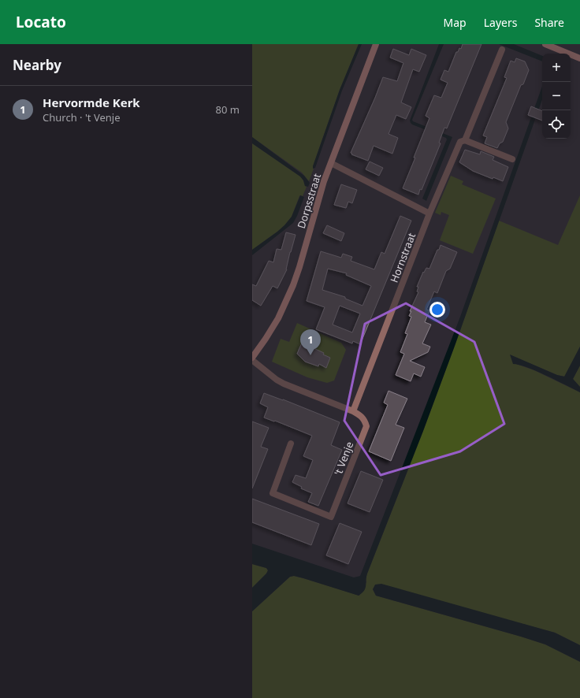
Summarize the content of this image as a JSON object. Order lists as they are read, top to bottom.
{
  "streets": {
    "street": ["Dorpsstraat", "Hornstraat", "'t Venje"]
  },
  "crossings": [
    ["Dorpsstraat", "'t Venje"],
    ["Hornstraat", "'t Venje"]
  ],
  "page": {
    "header": "Locato",
    "nav": ["Map", "Layers", "Share"],
    "heading": "Nearby",
    "map_buttons": ["+", "−"],
    "list": [
      {
        "mark": "1",
        "name": "Hervormde Kerk",
        "note": "Church · 't Venje",
        "value": "80 m"
      }
    ],
    "pins": "1"
  }
}
